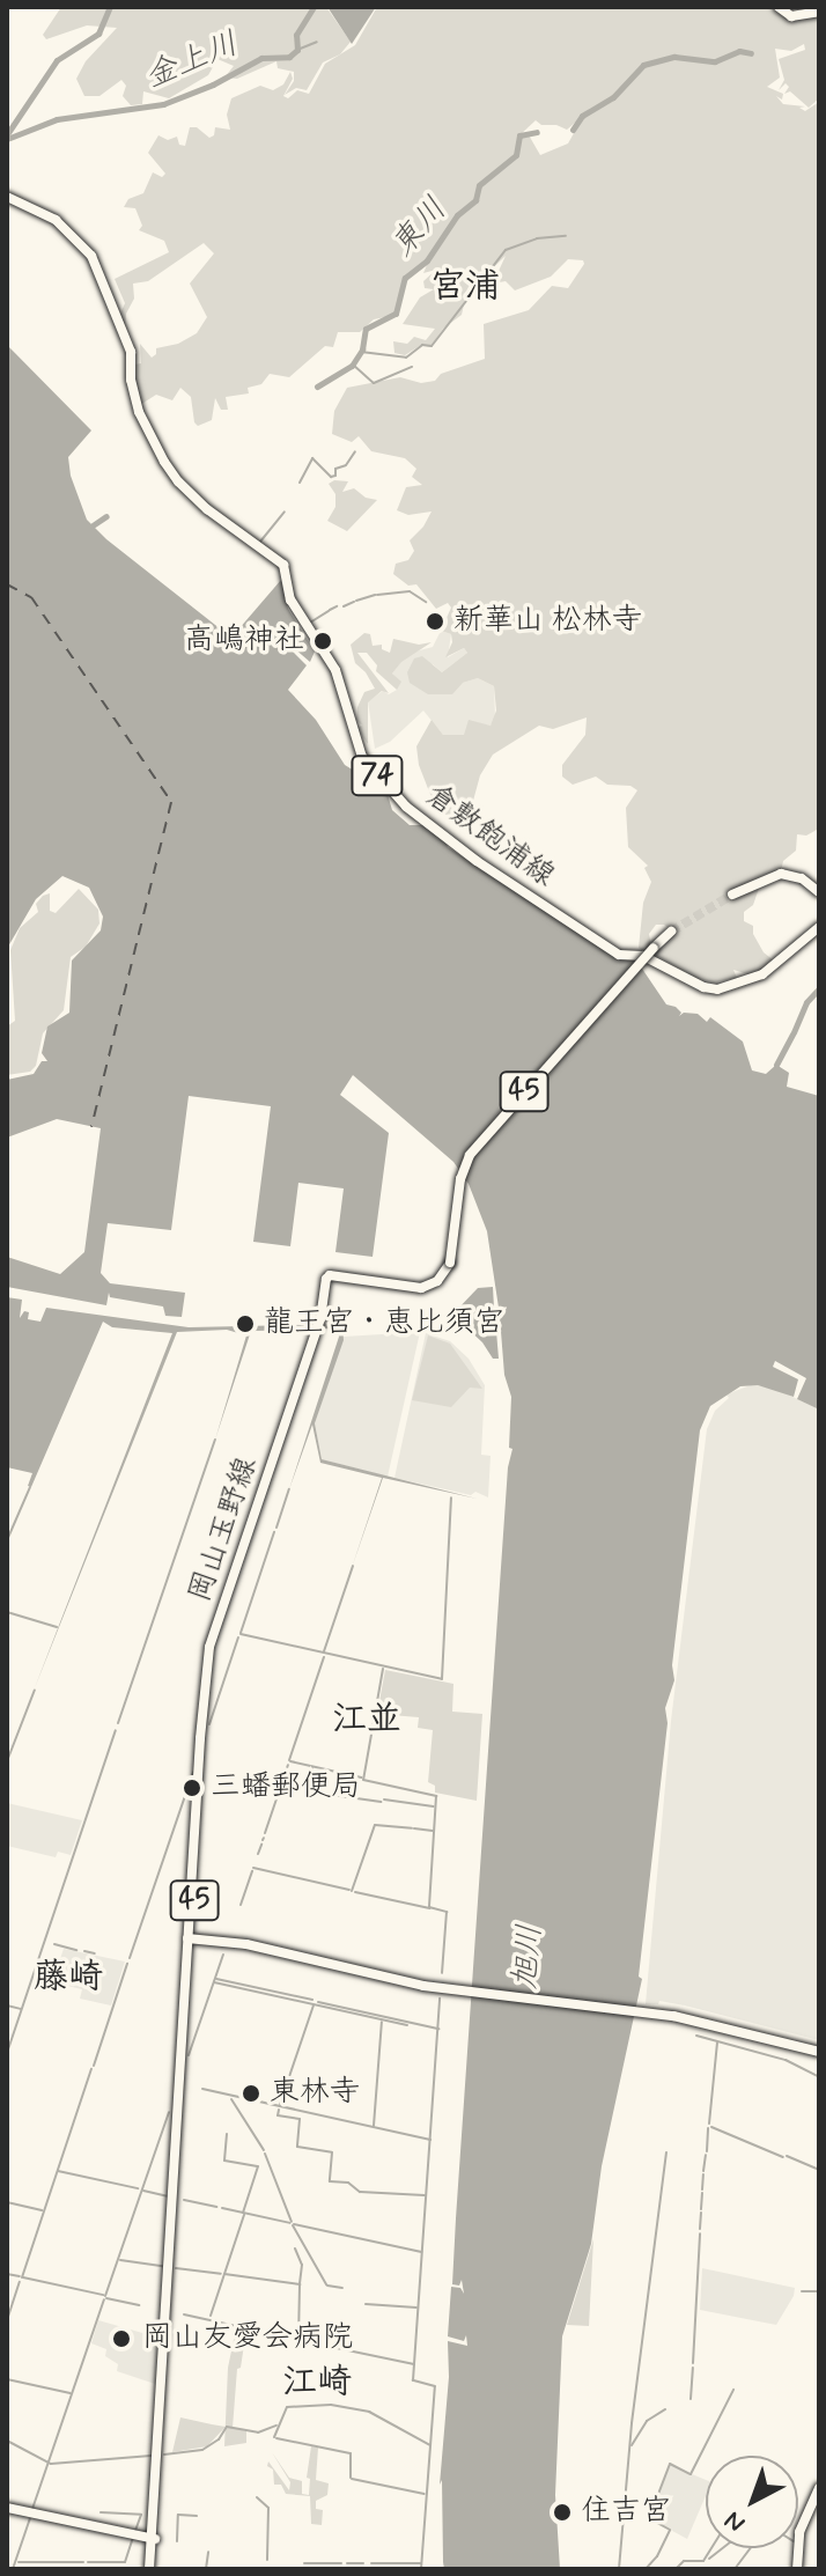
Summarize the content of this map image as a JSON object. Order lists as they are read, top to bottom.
{
  "streets": {
    "main road": [
      "74",
      "倉敷飽浦線",
      "45",
      "岡山玉野線"
    ]
  },
  "crossings": [
    ["45", "岡山玉野線"]
  ],
  "districts": [
    "宮浦",
    "江並",
    "藤崎",
    "江崎"
  ],
  "water": ["金上川", "東川", "旭川"],
  "places": [
    "新華山 松林寺",
    "高嶋神社",
    "龍王宮・恵比須宮",
    "三蟠郵便局",
    "東林寺",
    "岡山友愛会病院",
    "住吉宮"
  ],
  "north": "bottom left"
}
